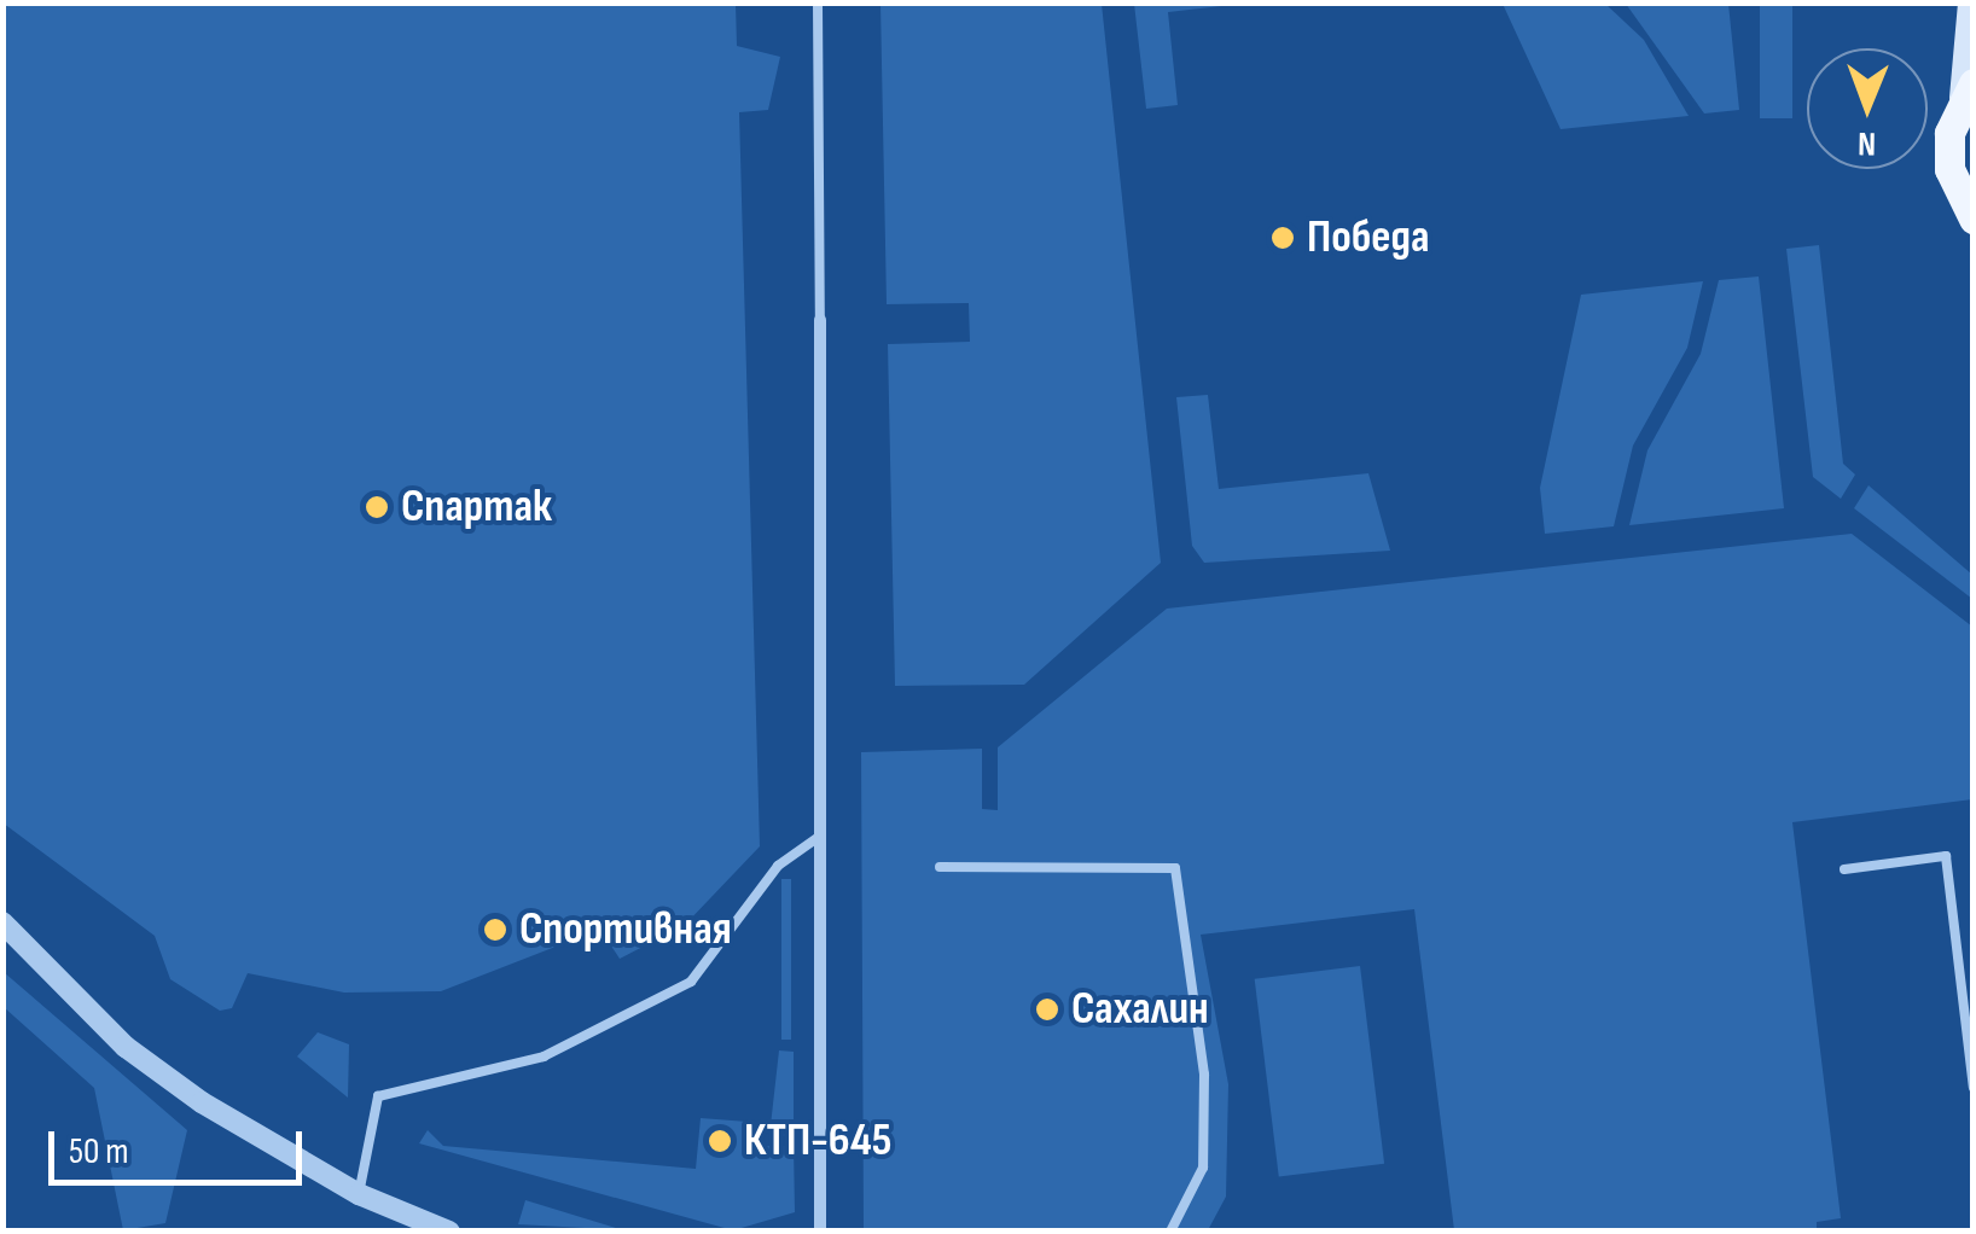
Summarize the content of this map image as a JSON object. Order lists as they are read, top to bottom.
{
  "places": [
    "Победа",
    "Спартак",
    "Спортивная",
    "Сахалин",
    "КТП-645"
  ],
  "scale_bar": "50 m",
  "north": "bottom"
}
